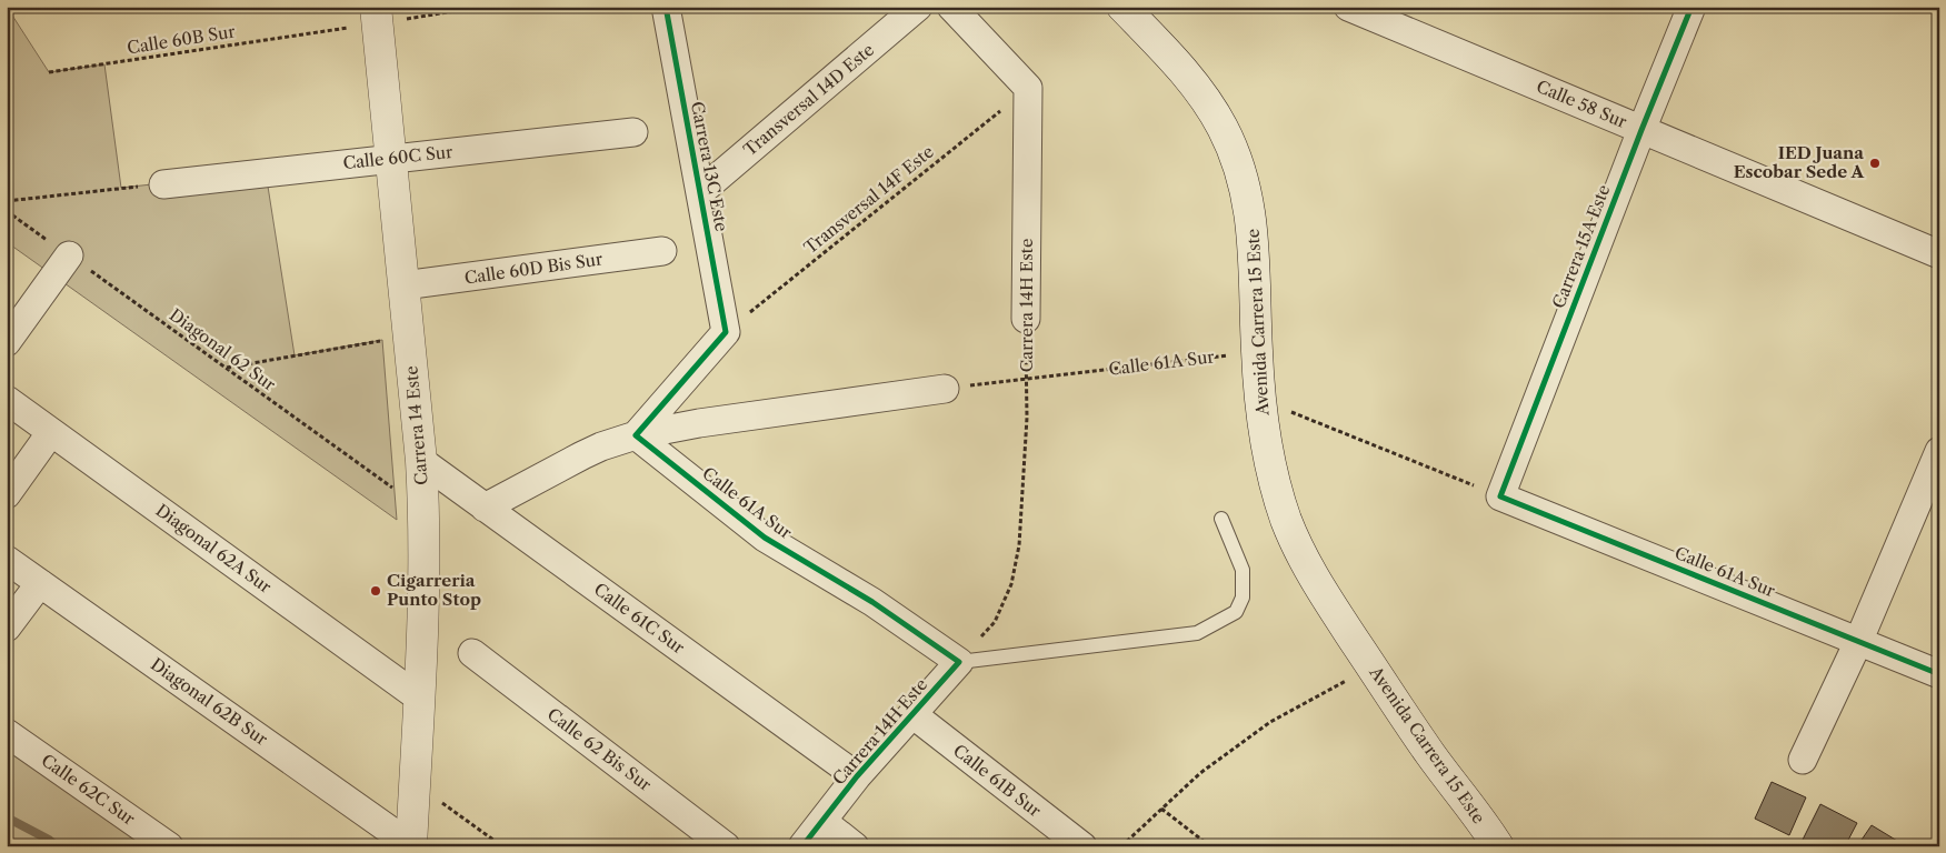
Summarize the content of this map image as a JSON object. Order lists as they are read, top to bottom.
{
  "streets": {
    "main road": ["Avenida Carrera 15 Este", "Carrera 14 Este"],
    "street": [
      "Transversal 14D Este",
      "Calle 58 Sur",
      "Calle 60C Sur",
      "Carrera 13C Este",
      "Carrera 15A Este",
      "Calle 60D Bis Sur",
      "Carrera 14H Este",
      "Calle 61A Sur",
      "Diagonal 62A Sur",
      "Calle 61C Sur",
      "Diagonal 62B Sur",
      "Calle 62 Bis Sur",
      "Calle 61B Sur",
      "Calle 62C Sur"
    ],
    "path": ["Calle 60B Sur", "Transversal 14F Este", "Diagonal 62 Sur"]
  },
  "crossings": [
    ["Calle 60B Sur", "Carrera 14 Este"],
    ["Transversal 14D Este", "Carrera 13C Este"],
    ["Calle 58 Sur", "Carrera 15A Este"],
    ["Calle 60C Sur", "Carrera 14 Este"],
    ["Carrera 13C Este", "Transversal 14F Este"],
    ["Transversal 14F Este", "Carrera 14H Este"],
    ["Carrera 15A Este", "Calle 61A Sur"],
    ["Calle 60D Bis Sur", "Carrera 14 Este"],
    ["Carrera 14H Este", "Calle 61A Sur"],
    ["Carrera 14H Este", "Calle 61C Sur"],
    ["Carrera 14H Este", "Calle 61B Sur"],
    ["Avenida Carrera 15 Este", "Calle 61A Sur"],
    ["Diagonal 62 Sur", "Carrera 14 Este"],
    ["Carrera 14 Este", "Diagonal 62A Sur"],
    ["Carrera 14 Este", "Calle 61C Sur"],
    ["Carrera 14 Este", "Diagonal 62B Sur"]
  ],
  "places": ["IED Juana Escobar Sede A", "Cigarreria Punto Stop"]
}
